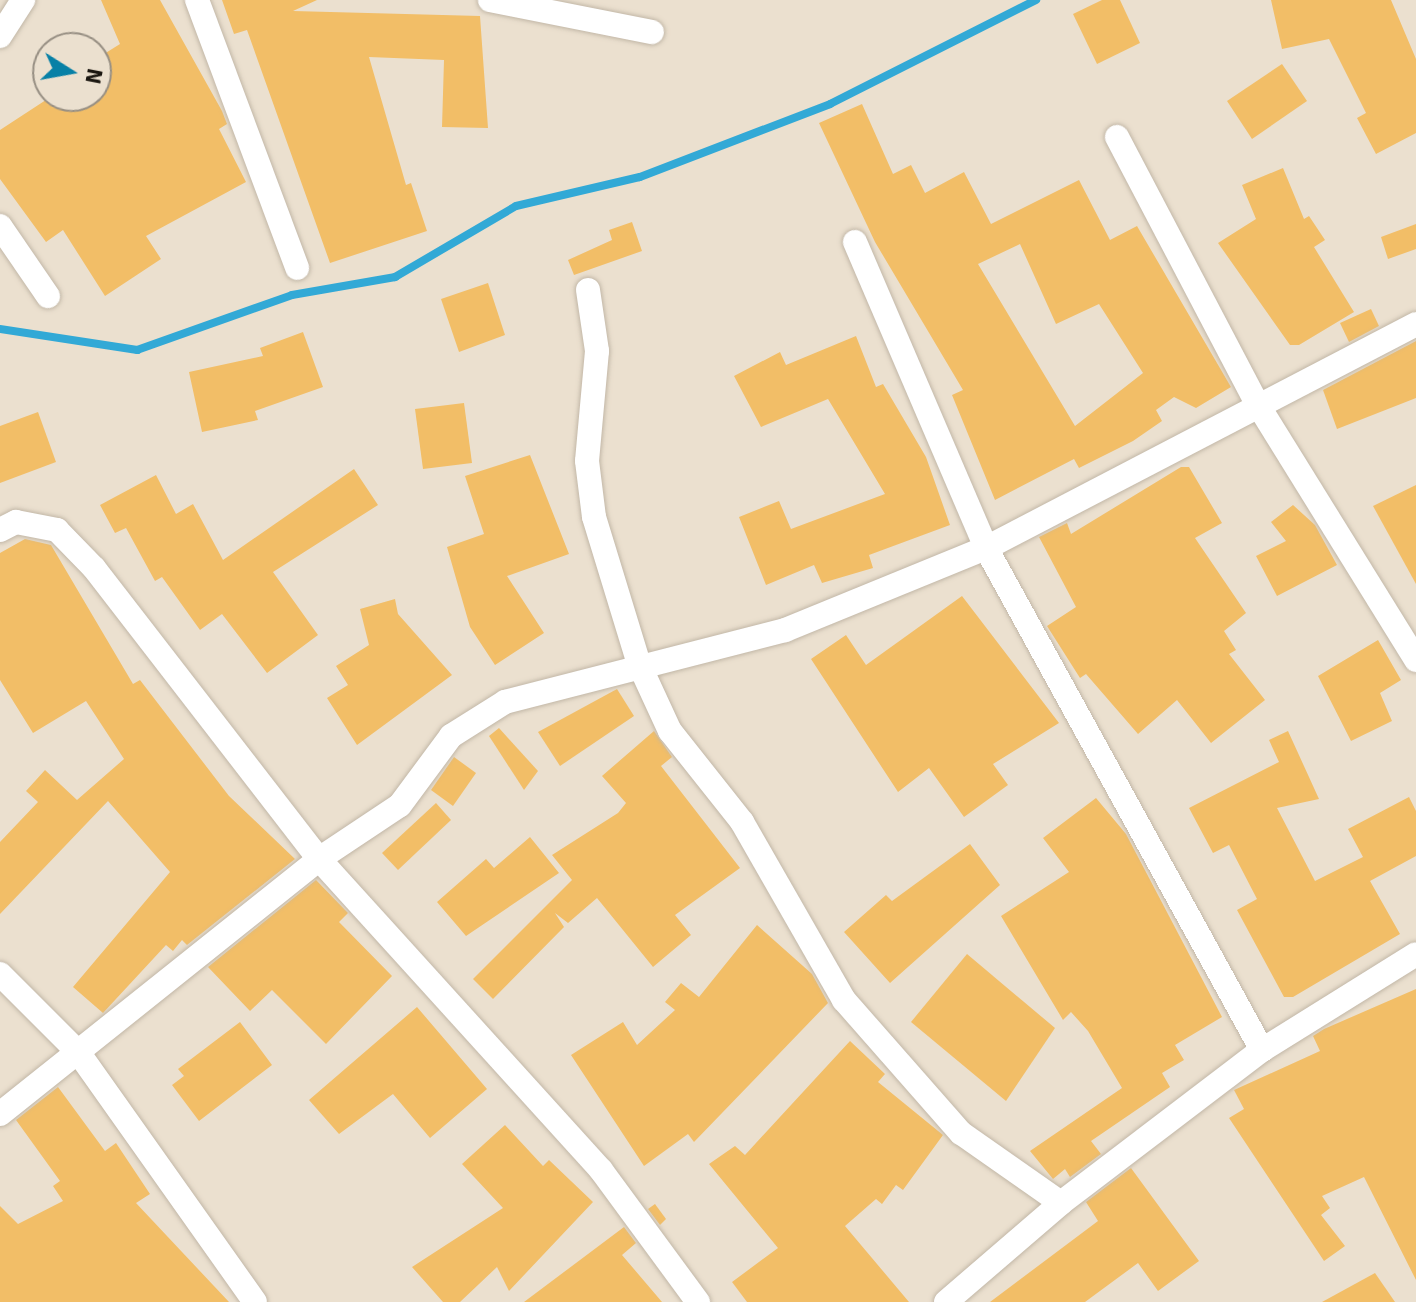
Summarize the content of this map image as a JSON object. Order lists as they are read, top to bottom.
{
  "north": "right"
}
